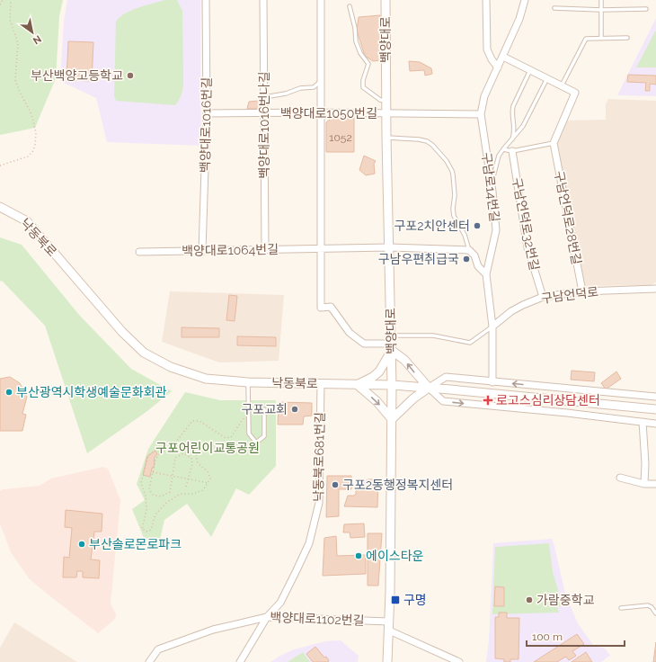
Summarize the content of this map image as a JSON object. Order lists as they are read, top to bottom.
{
  "streets": {
    "main road": ["백양대로", "낙동북로"],
    "street": [
      "백양대로1050번길",
      "백양대로1016번길",
      "백양대로1016번나길",
      "구남로14번길",
      "구남언덕로28번길",
      "구남언덕로32번길",
      "백양대로1064번길",
      "구남언덕로",
      "낙동북로681번길",
      "백양대로1102번길"
    ]
  },
  "crossings": [
    ["백양대로", "백양대로1050번길"],
    ["백양대로", "낙동북로"],
    ["백양대로", "백양대로1064번길"],
    ["백양대로", "백양대로1102번길"],
    ["백양대로1050번길", "백양대로1016번길"],
    ["백양대로1050번길", "백양대로1016번나길"],
    ["백양대로1050번길", "구남로14번길"],
    ["백양대로1016번길", "백양대로1064번길"],
    ["백양대로1016번나길", "백양대로1064번길"],
    ["구남로14번길", "구남언덕로"],
    ["구남언덕로28번길", "구남언덕로"],
    ["구남언덕로32번길", "구남언덕로"],
    ["낙동북로", "낙동북로681번길"],
    ["낙동북로681번길", "백양대로1102번길"]
  ],
  "parks": ["구포어린이교통공원"],
  "places": {
    "other": [
      "부산백양고등학교",
      "구포2치안센터",
      "구남우편취급국",
      "부산광역시학생예술문화회관",
      "구포교회",
      "구포2동행정복지센터",
      "부산솔로몬로파크",
      "에이스타운",
      "가람중학교"
    ],
    "health": ["로고스심리상담센터"],
    "transit": ["구명"]
  },
  "house_numbers": ["1052"],
  "scale_bar": "100 m",
  "north": "bottom right"
}
